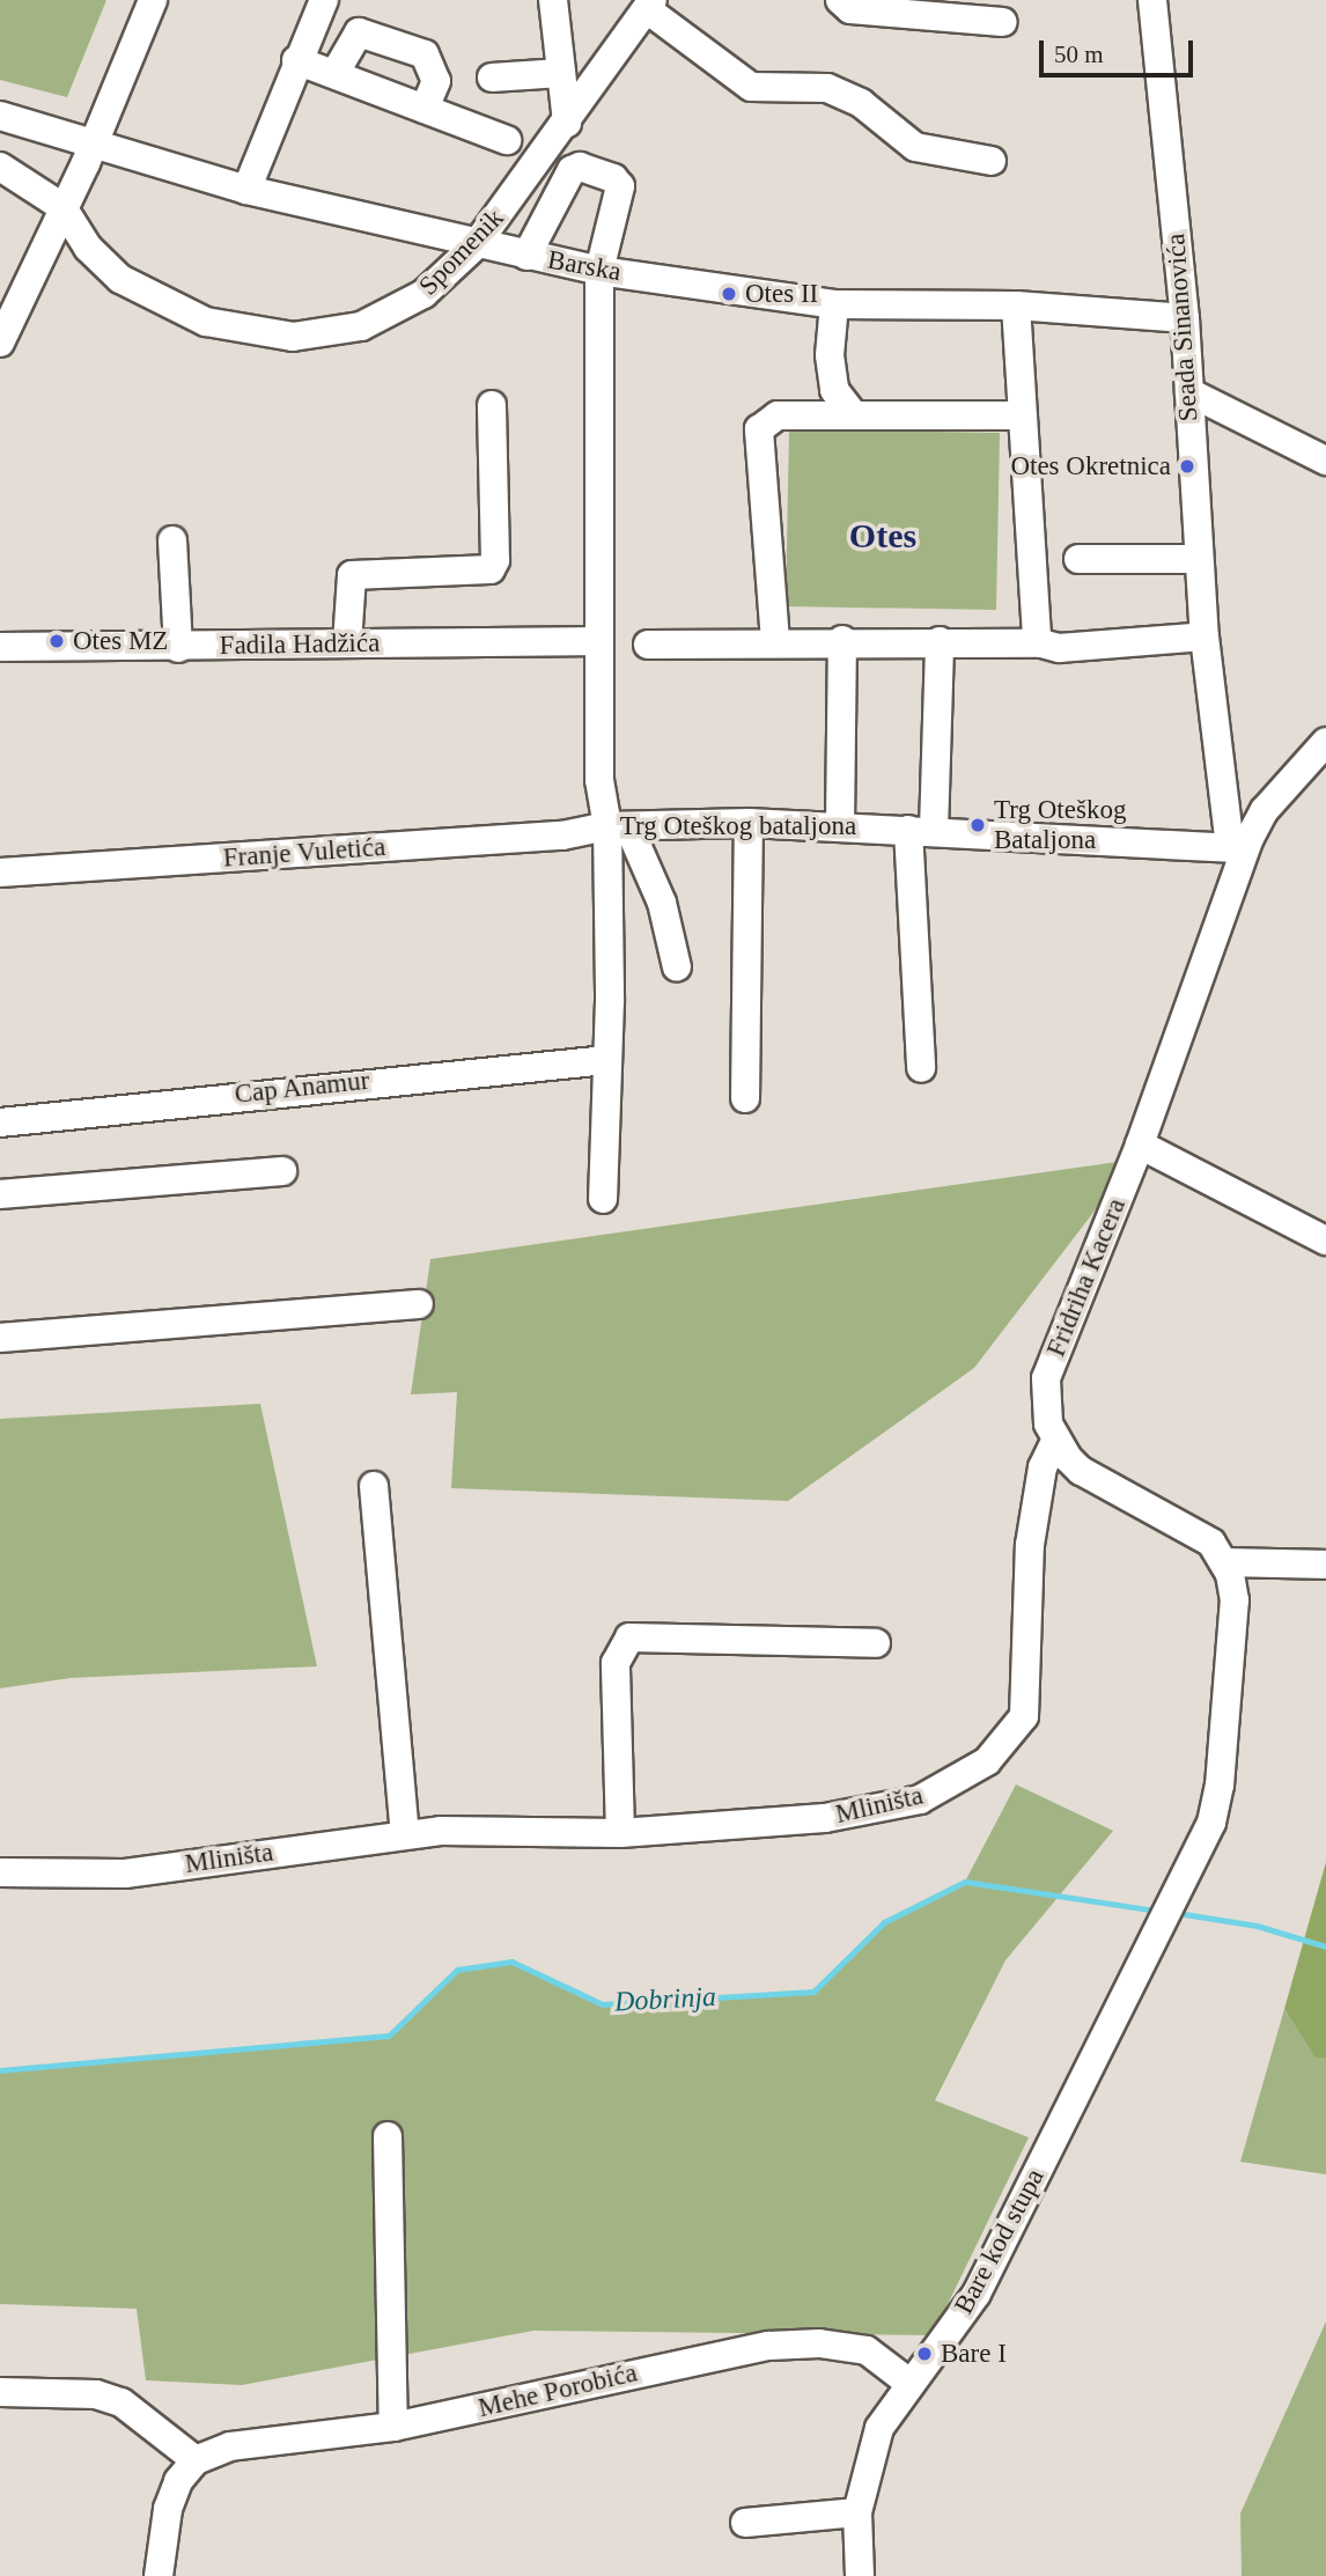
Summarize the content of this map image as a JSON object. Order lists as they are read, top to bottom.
{
  "streets": {
    "street": [
      "Spomenik",
      "Barska",
      "Seada Sinanovića",
      "Fadila Hadžića",
      "Trg Oteškog bataljona",
      "Franje Vuletića",
      "Cap Anamur",
      "Fridriha Kacera",
      "Mliništa",
      "Bare kod stupa",
      "Mehe Porobića"
    ]
  },
  "crossings": [
    ["Spomenik", "Barska"],
    ["Barska", "Seada Sinanovića"],
    ["Barska", "Trg Oteškog bataljona"],
    ["Seada Sinanovića", "Trg Oteškog bataljona"],
    ["Seada Sinanovića", "Fridriha Kacera"],
    ["Fadila Hadžića", "Trg Oteškog bataljona"],
    ["Trg Oteškog bataljona", "Franje Vuletića"],
    ["Trg Oteškog bataljona", "Fridriha Kacera"],
    ["Fridriha Kacera", "Mliništa"],
    ["Fridriha Kacera", "Bare kod stupa"],
    ["Bare kod stupa", "Mehe Porobića"]
  ],
  "districts": ["Otes"],
  "water": ["Dobrinja"],
  "places": [
    "Otes II",
    "Otes Okretnica",
    "Otes MZ",
    "Trg Oteškog Bataljona",
    "Bare I"
  ],
  "scale_bar": "50 m"
}
